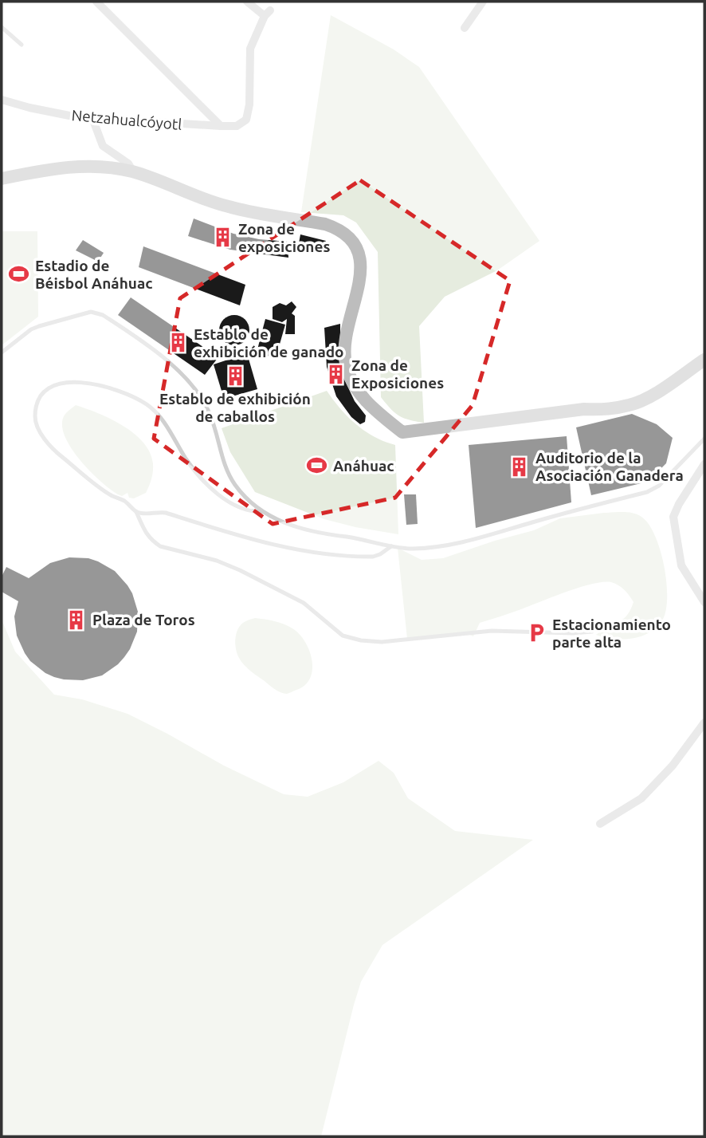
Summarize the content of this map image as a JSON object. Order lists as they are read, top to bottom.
{
  "streets": {
    "street": ["Netzahualcóyotl"]
  },
  "places": {
    "building": [
      "Zona de exposiciones",
      "Establo de exhibición de ganado",
      "Zona de Exposiciones",
      "Establo de exhibición de caballos",
      "Auditorio de la Asociación Ganadera",
      "Plaza de Toros"
    ],
    "sports": ["Estadio de Béisbol Anáhuac", "Anáhuac"],
    "parking": ["Estacionamiento parte alta"]
  }
}
